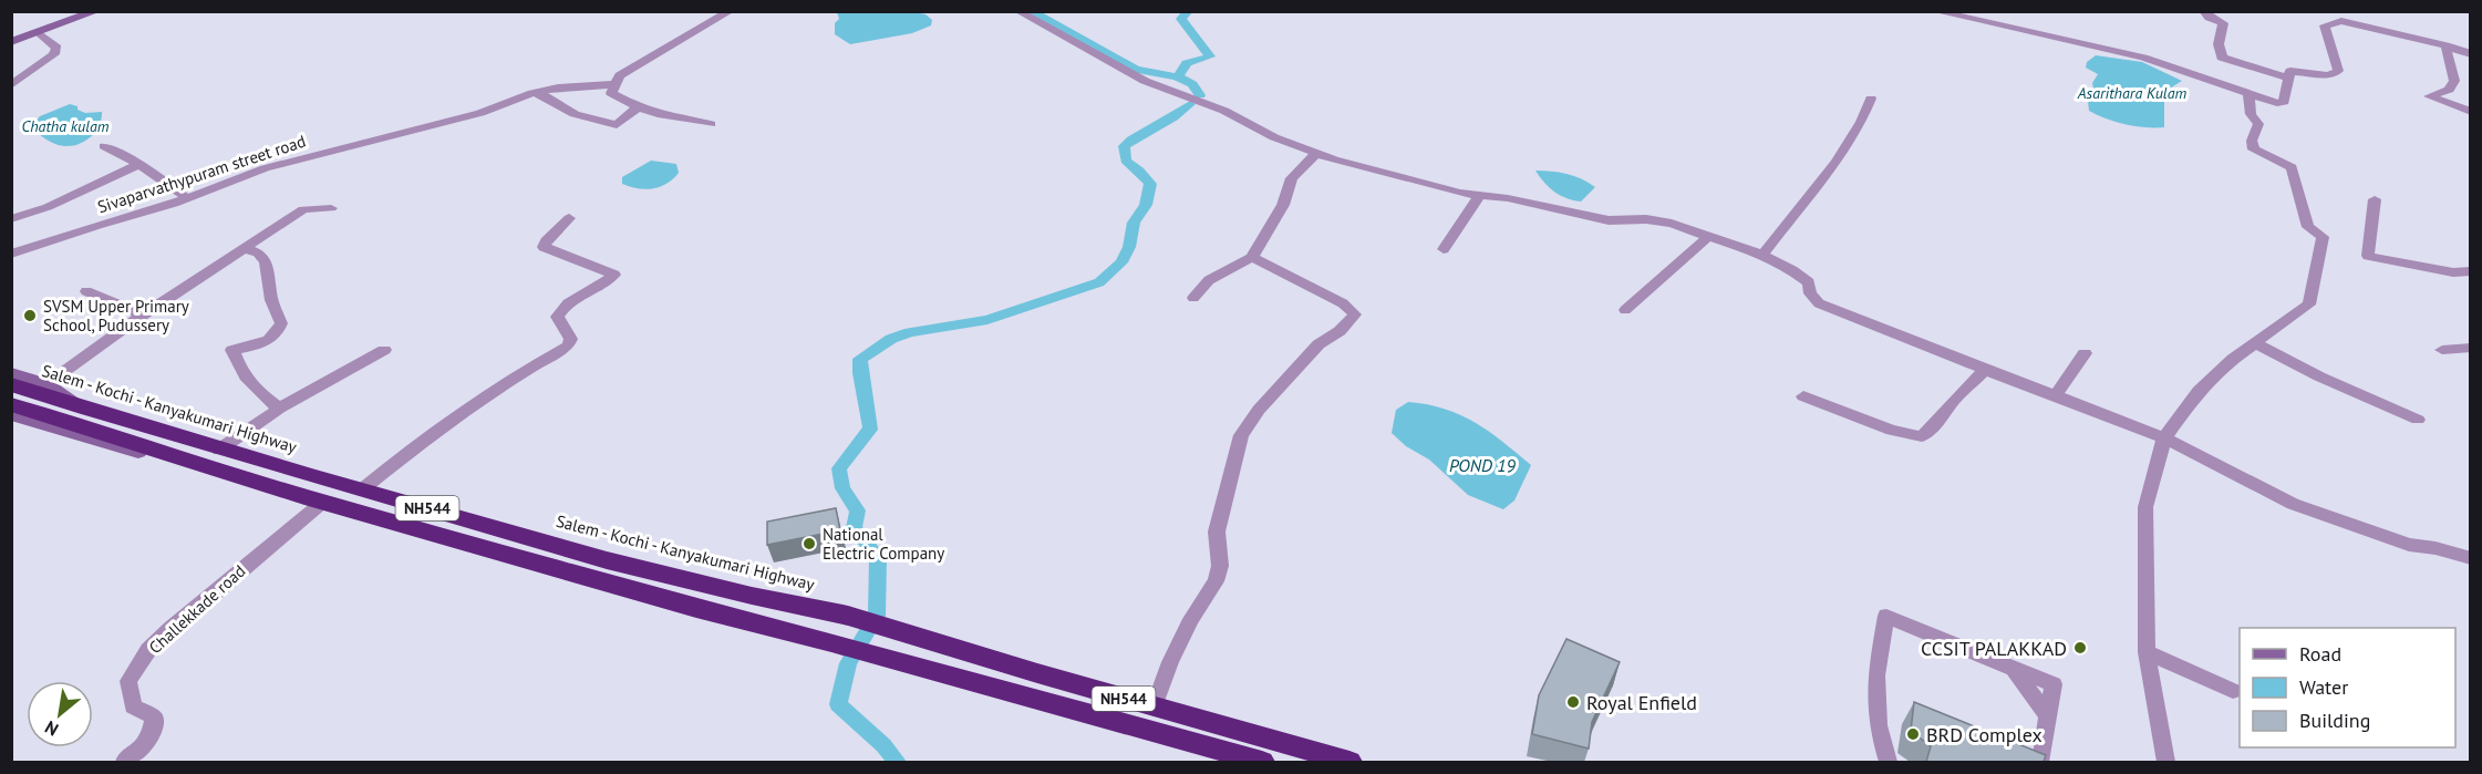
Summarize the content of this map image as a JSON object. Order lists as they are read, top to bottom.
{
  "streets": {
    "highway": ["Salem - Kochi - Kanyakumari Highway", "NH544"],
    "street": ["Sivaparvathypuram street road", "Challekkade road"]
  },
  "crossings": [
    ["NH544", "Challekkade road"]
  ],
  "water": ["Asarithara Kulam", "Chatha kulam", "POND 19"],
  "places": [
    "SVSM Upper Primary School, Pudussery",
    "National Electric Company",
    "CCSIT PALAKKAD",
    "Royal Enfield",
    "BRD Complex"
  ],
  "legend": ["Road", "Water", "Building"],
  "north": "bottom left"
}
